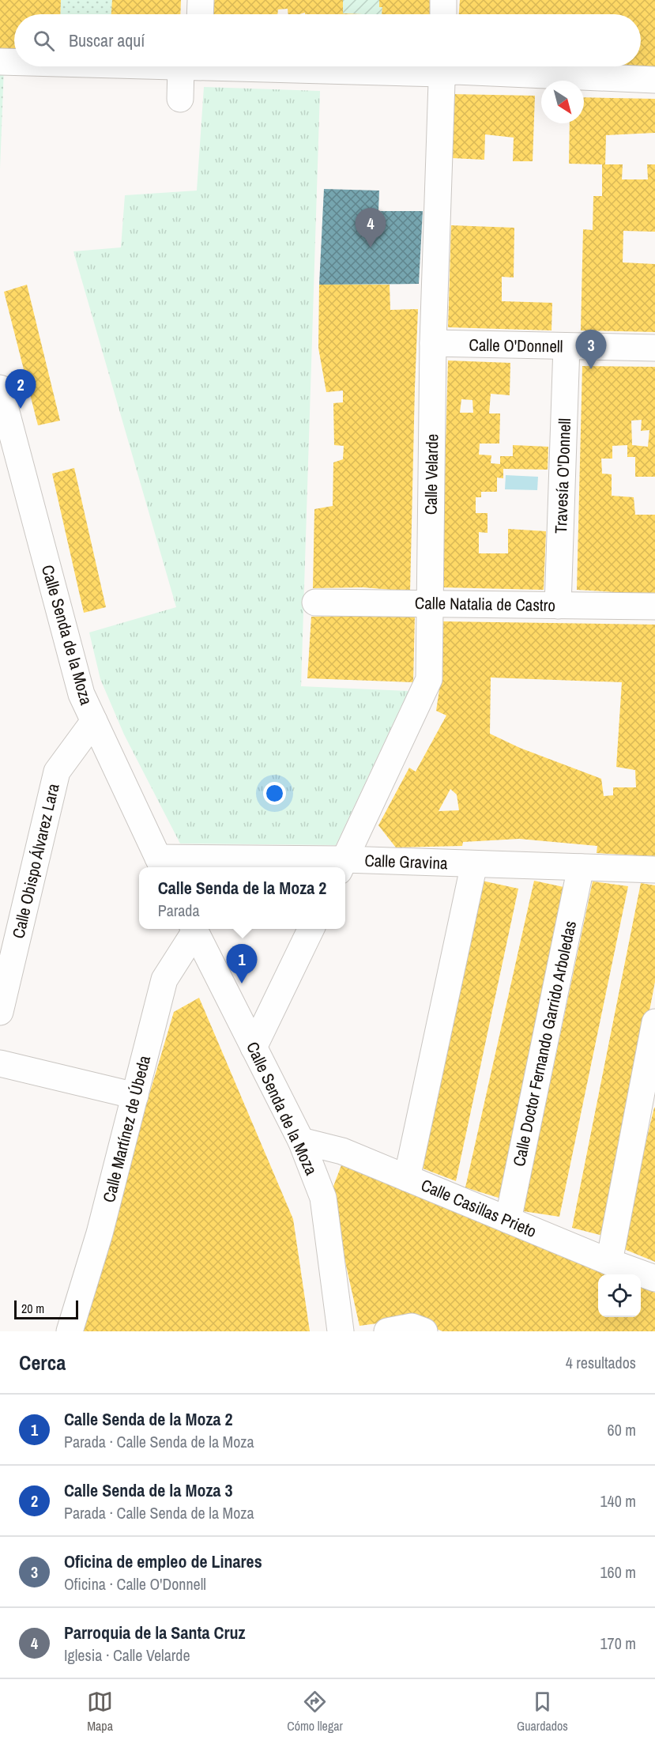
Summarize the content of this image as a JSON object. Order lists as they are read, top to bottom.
{
  "streets": {
    "street": [
      "Calle O'Donnell",
      "Calle Velarde",
      "Travesía O'Donnell",
      "Calle Natalia de Castro",
      "Calle Senda de la Moza",
      "Calle Obispo Álvarez Lara",
      "Calle Gravina",
      "Calle Doctor Fernando Garrido Arboledas",
      "Calle Martínez de Úbeda",
      "Calle Casillas Prieto"
    ]
  },
  "crossings": [
    ["Calle O'Donnell", "Calle Velarde"],
    ["Calle O'Donnell", "Travesía O'Donnell"],
    ["Calle Velarde", "Calle Natalia de Castro"],
    ["Calle Velarde", "Calle Gravina"],
    ["Travesía O'Donnell", "Calle Natalia de Castro"],
    ["Calle Senda de la Moza", "Calle Obispo Álvarez Lara"],
    ["Calle Senda de la Moza", "Calle Gravina"],
    ["Calle Senda de la Moza", "Calle Casillas Prieto"],
    ["Calle Gravina", "Calle Doctor Fernando Garrido Arboledas"],
    ["Calle Doctor Fernando Garrido Arboledas", "Calle Casillas Prieto"]
  ],
  "scale_bar": "20 m",
  "north": "bottom right",
  "page": {
    "search": "Buscar aquí",
    "pins": [
      "4",
      "3",
      "2",
      "1"
    ],
    "popup": ["Calle Senda de la Moza 2", "Parada"],
    "scale": "20 m",
    "heading": ["Cerca", "4 resultados"],
    "list": [
      {
        "mark": "1",
        "name": "Calle Senda de la Moza 2",
        "note": "Parada · Calle Senda de la Moza",
        "value": "60 m"
      },
      {
        "mark": "2",
        "name": "Calle Senda de la Moza 3",
        "note": "Parada · Calle Senda de la Moza",
        "value": "140 m"
      },
      {
        "mark": "3",
        "name": "Oficina de empleo de Linares",
        "note": "Oficina · Calle O'Donnell",
        "value": "160 m"
      },
      {
        "mark": "4",
        "name": "Parroquia de la Santa Cruz",
        "note": "Iglesia · Calle Velarde",
        "value": "170 m"
      }
    ],
    "nav": ["Mapa", "Cómo llegar", "Guardados"]
  }
}
